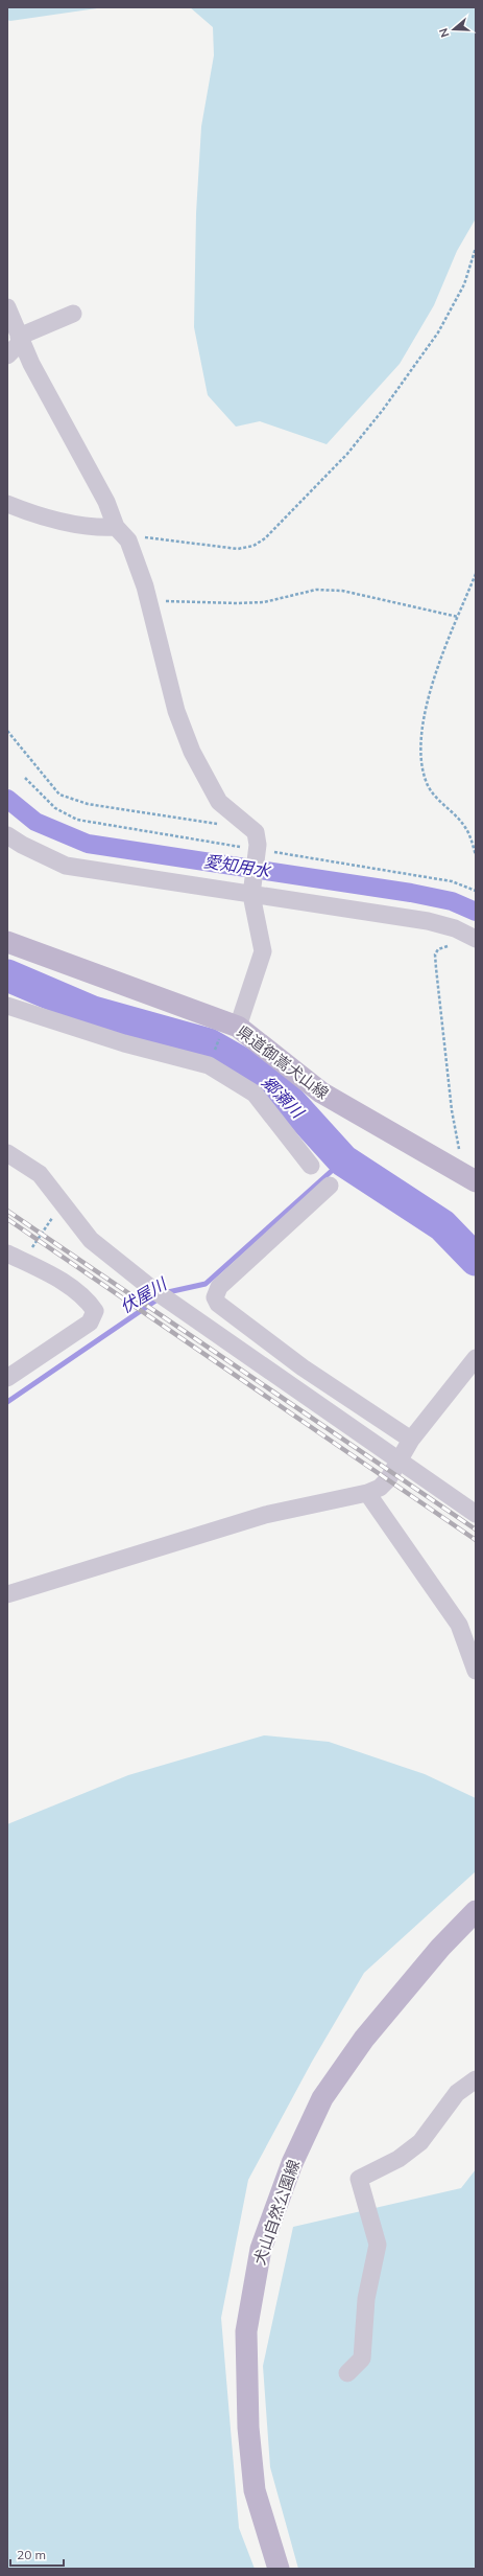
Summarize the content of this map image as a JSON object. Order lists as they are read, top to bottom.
{
  "streets": {
    "main road": ["県道御嵩犬山線", "犬山自然公園線"]
  },
  "water": ["愛知用水", "郷瀬川", "伏屋川"],
  "scale_bar": "20 m",
  "north": "left"
}
